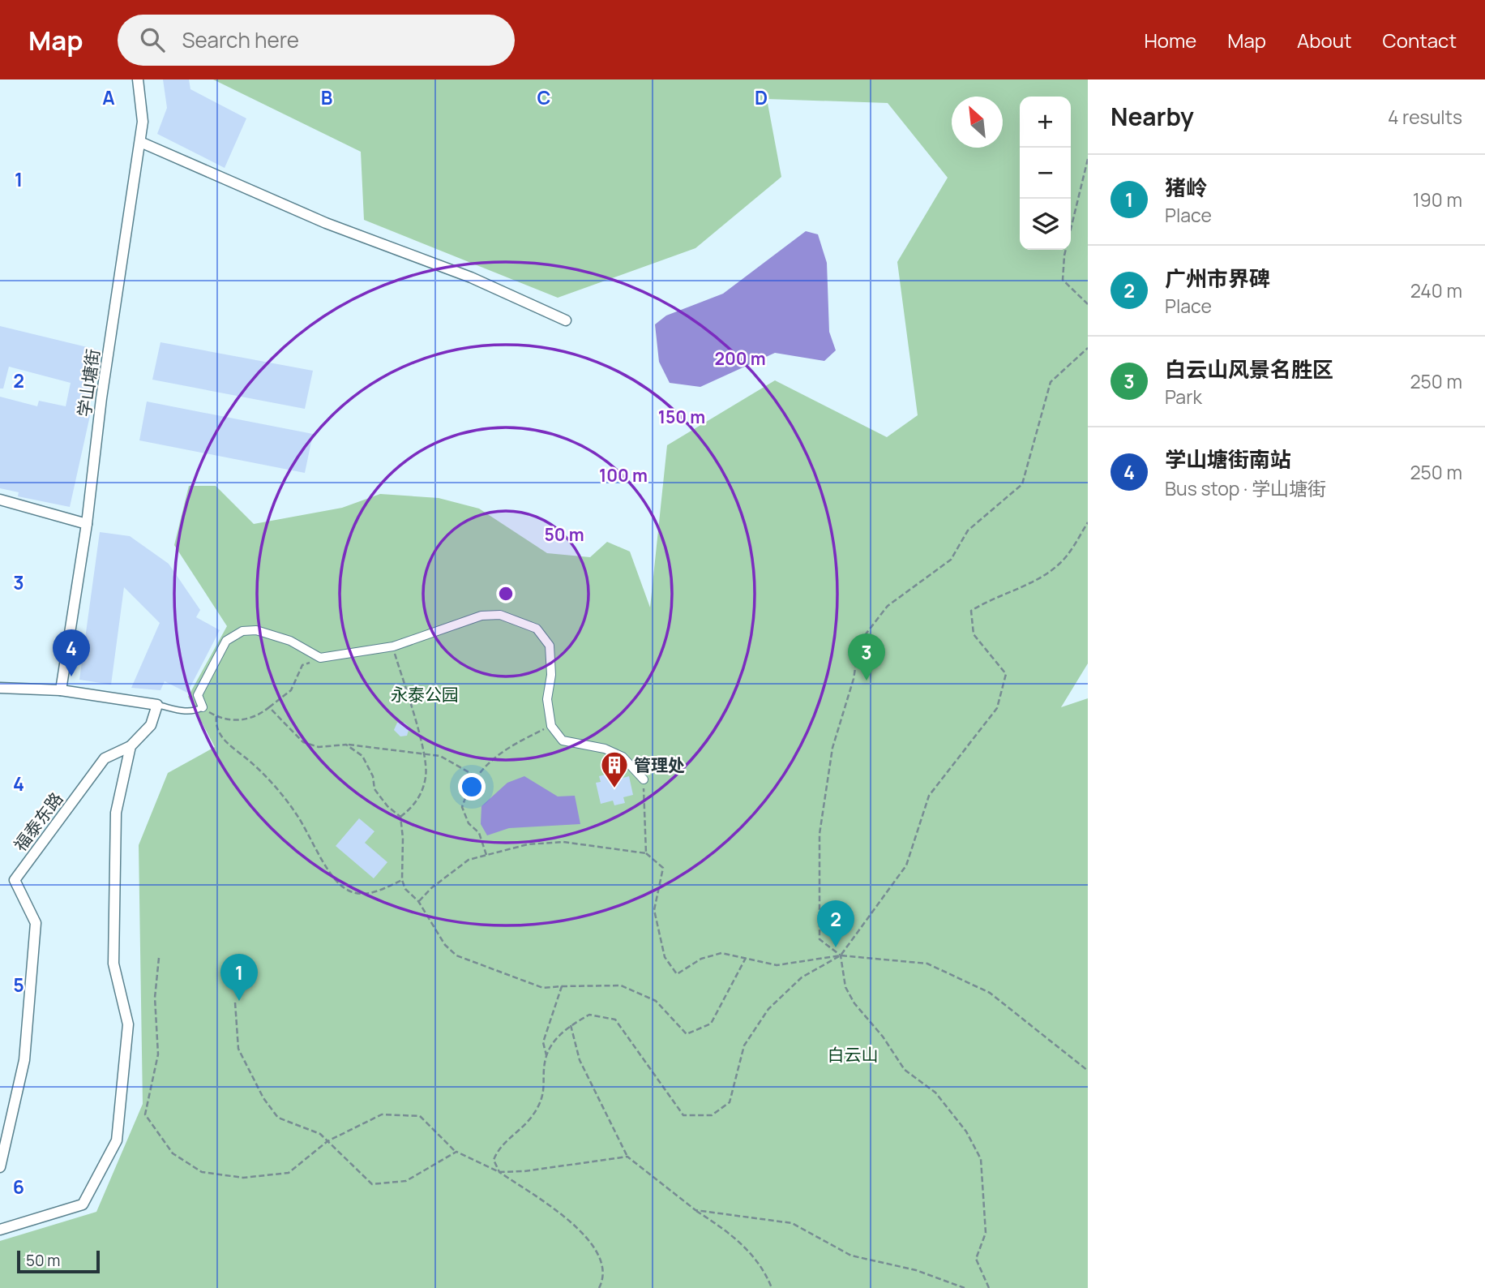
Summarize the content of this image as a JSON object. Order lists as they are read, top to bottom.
{
  "streets": {
    "street": ["学山塘街", "福泰东路"]
  },
  "parks": ["永泰公园", "白云山"],
  "places": {
    "building": ["管理处"]
  },
  "scale_bar": "50 m",
  "north": "top left",
  "page": {
    "header": "Map",
    "search": "Search here",
    "nav": [
      "Home",
      "Map",
      "About",
      "Contact"
    ],
    "heading": ["Nearby", "4 results"],
    "map_buttons": ["+", "−"],
    "list": [
      {
        "mark": "1",
        "name": "猪岭",
        "note": "Place",
        "value": "190 m"
      },
      {
        "mark": "2",
        "name": "广州市界碑",
        "note": "Place",
        "value": "240 m"
      },
      {
        "mark": "3",
        "name": "白云山风景名胜区",
        "note": "Park",
        "value": "250 m"
      },
      {
        "mark": "4",
        "name": "学山塘街南站",
        "note": "Bus stop · 学山塘街",
        "value": "250 m"
      }
    ],
    "pins": [
      "4",
      "3",
      "2",
      "1"
    ],
    "scale": "50 m"
  },
  "grid": {
    "columns": [
      "A",
      "B",
      "C",
      "D"
    ],
    "rows": [
      "1",
      "2",
      "3",
      "4",
      "5",
      "6"
    ]
  },
  "rings": [
    "200 m",
    "150 m",
    "100 m",
    "50 m"
  ]
}
